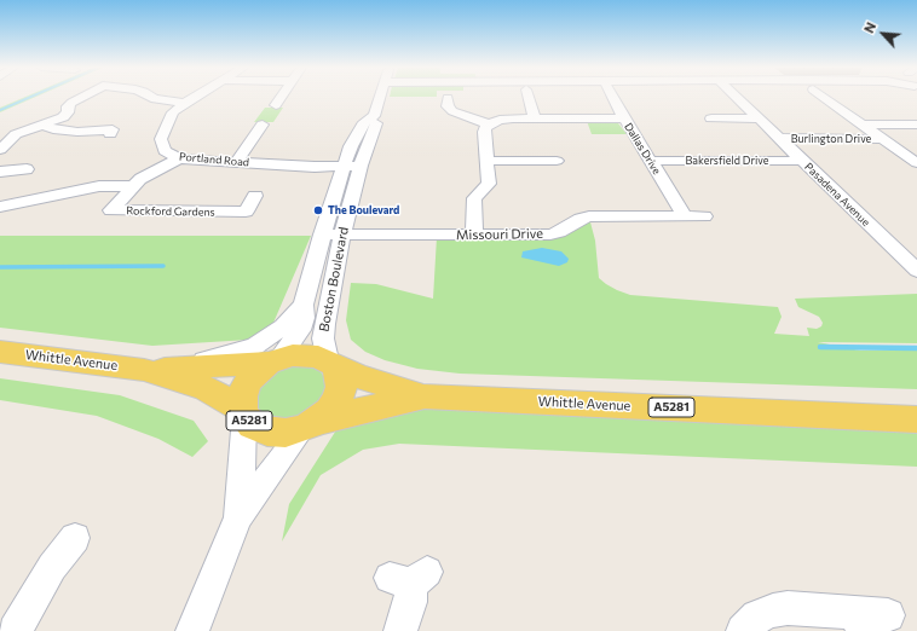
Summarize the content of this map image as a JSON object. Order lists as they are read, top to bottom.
{
  "streets": {
    "main road": ["Whittle Avenue", "A5281"],
    "street": [
      "Burlington Drive",
      "Dallas Drive",
      "Portland Road",
      "Bakersfield Drive",
      "Pasadena Avenue",
      "Rockford Gardens",
      "Missouri Drive",
      "Boston Boulevard"
    ]
  },
  "crossings": [
    ["Burlington Drive", "Pasadena Avenue"],
    ["Dallas Drive", "Bakersfield Drive"],
    ["Dallas Drive", "Missouri Drive"],
    ["Portland Road", "Rockford Gardens"],
    ["Portland Road", "Boston Boulevard"],
    ["Bakersfield Drive", "Pasadena Avenue"],
    ["Missouri Drive", "Boston Boulevard"],
    ["Boston Boulevard", "Whittle Avenue"],
    ["Boston Boulevard", "A5281"],
    ["Whittle Avenue", "A5281"]
  ],
  "places": ["The Boulevard"],
  "north": "top left"
}
